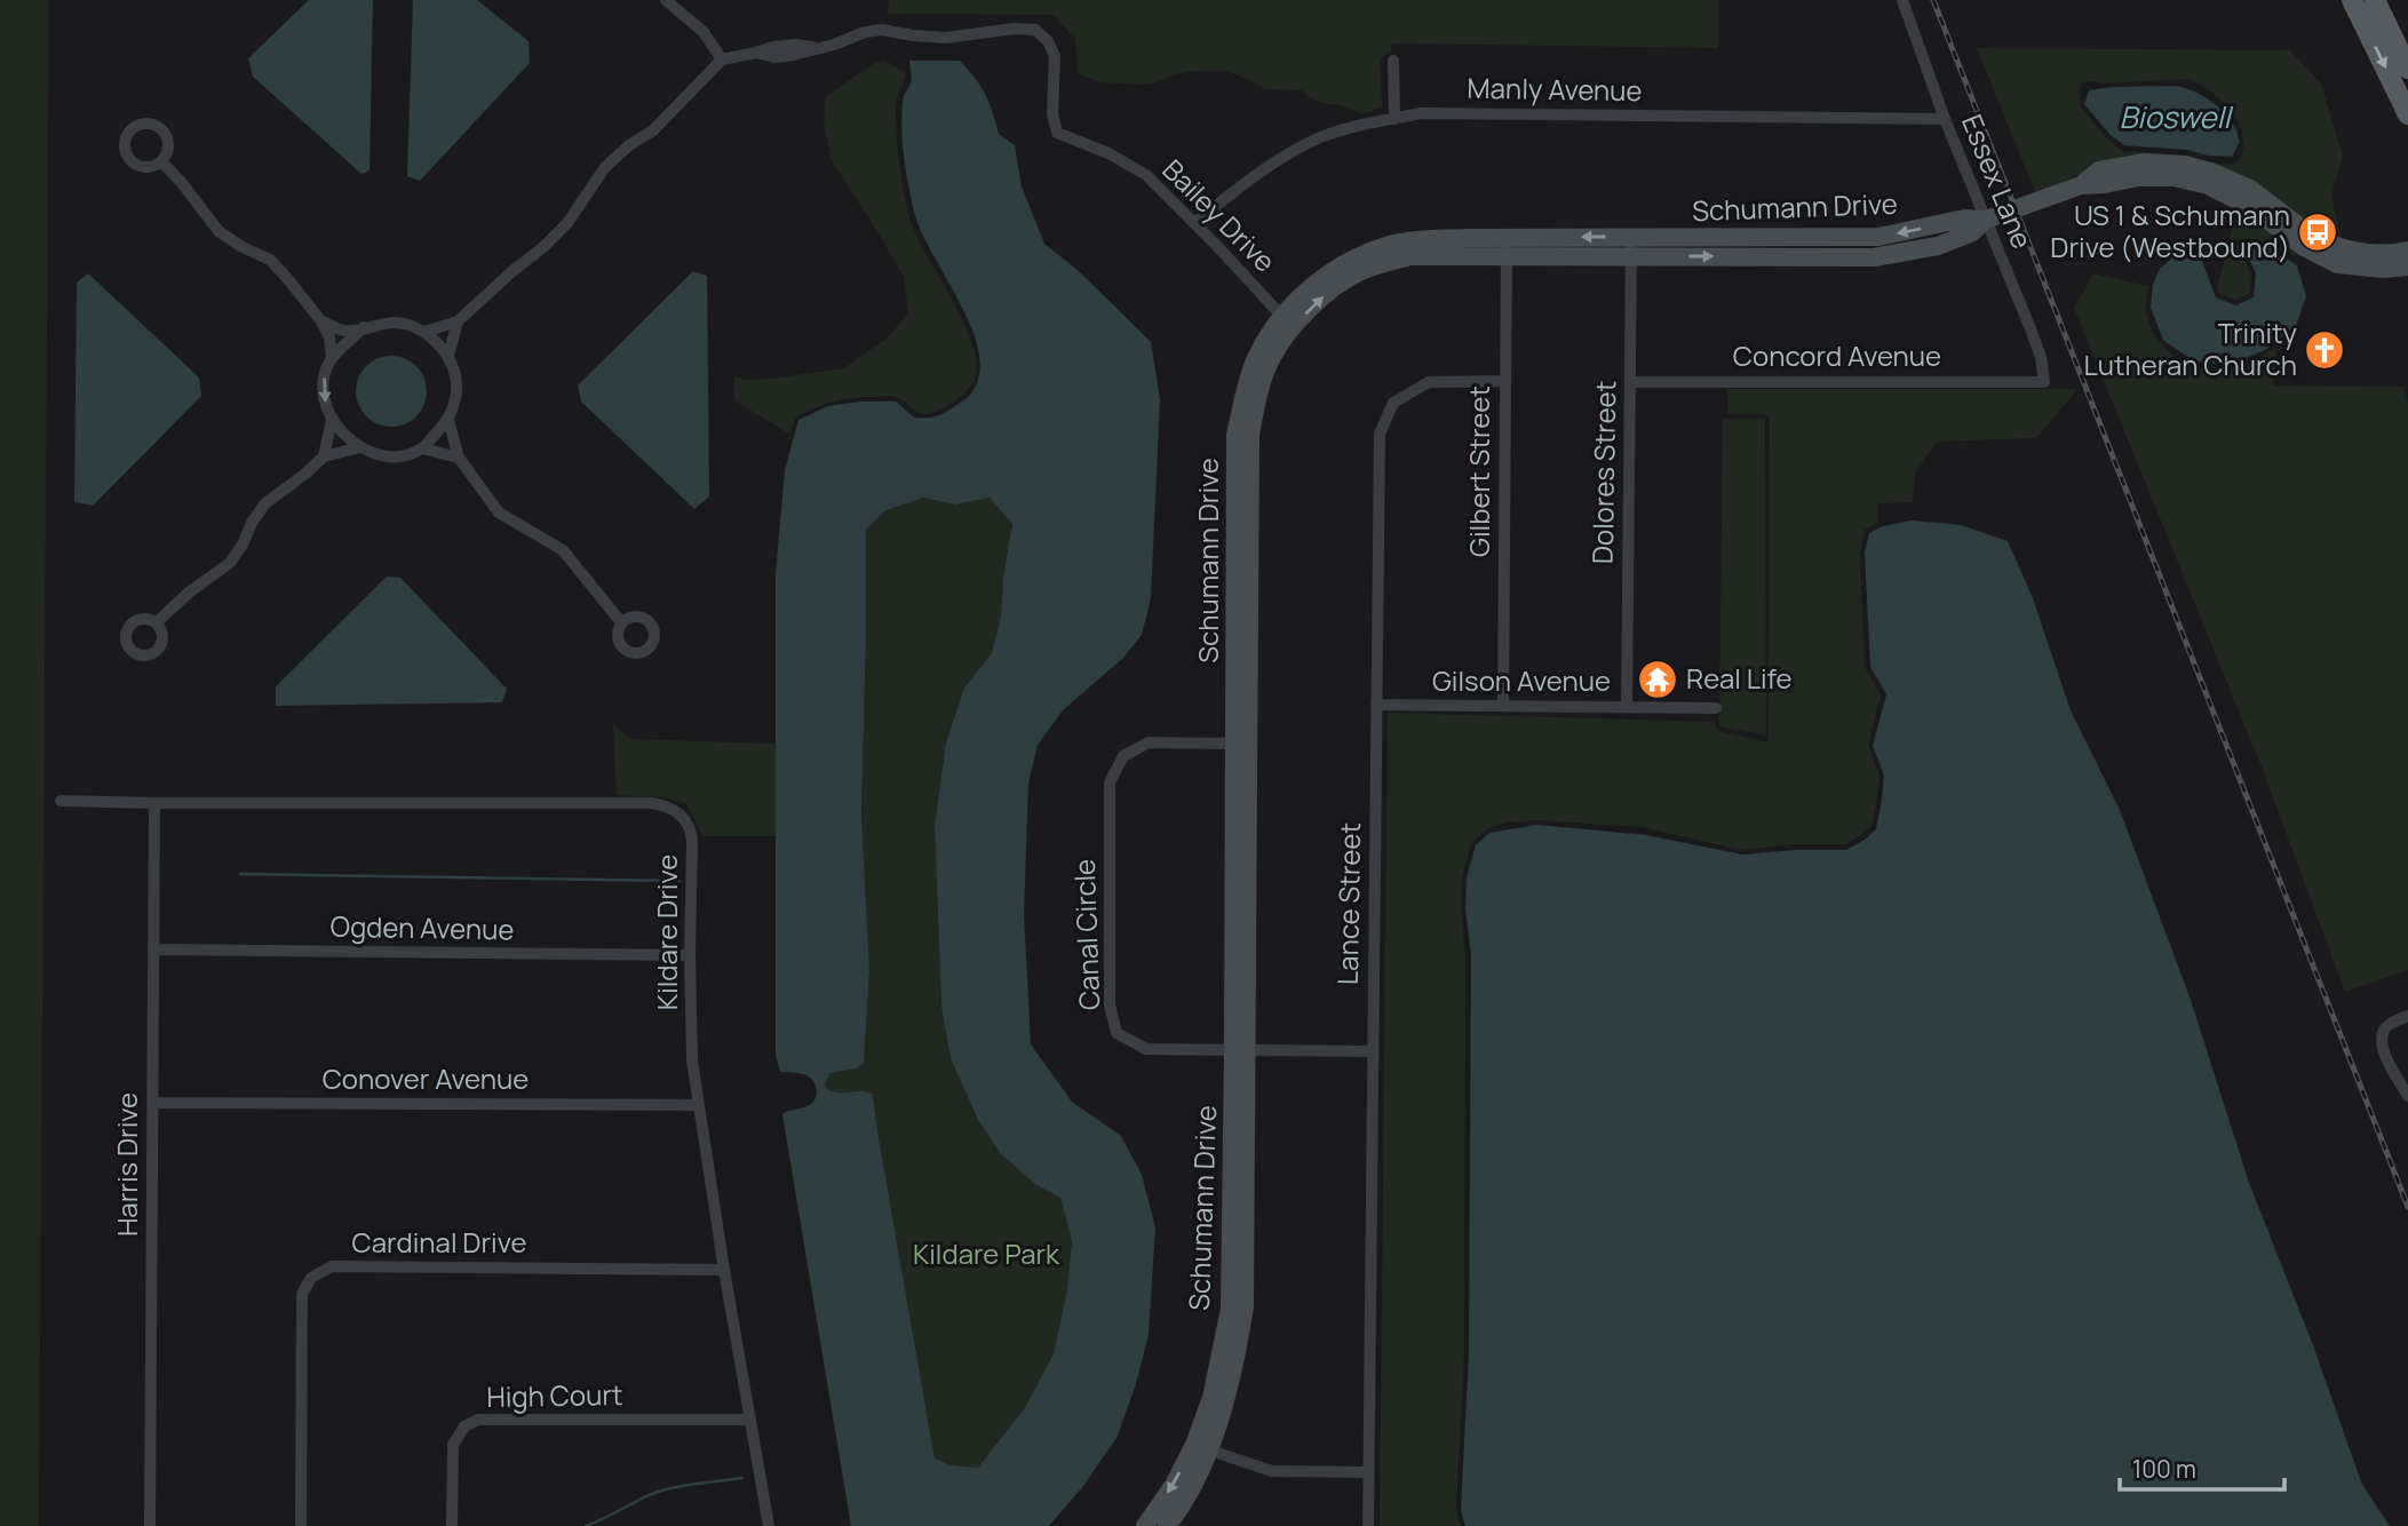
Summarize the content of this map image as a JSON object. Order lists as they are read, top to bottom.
{
  "streets": {
    "street": [
      "Manly Avenue",
      "Essex Lane",
      "Schumann Drive",
      "Bailey Drive",
      "Concord Avenue",
      "Gilbert Street",
      "Dolores Street",
      "Gilson Avenue",
      "Lance Street",
      "Ogden Avenue",
      "Kildare Drive",
      "Canal Circle",
      "Conover Avenue",
      "Harris Drive",
      "Cardinal Drive",
      "High Court"
    ]
  },
  "crossings": [
    ["Manly Avenue", "Essex Lane"],
    ["Manly Avenue", "Bailey Drive"],
    ["Essex Lane", "Schumann Drive"],
    ["Essex Lane", "Concord Avenue"],
    ["Schumann Drive", "Bailey Drive"],
    ["Schumann Drive", "Gilbert Street"],
    ["Schumann Drive", "Dolores Street"],
    ["Schumann Drive", "Canal Circle"],
    ["Concord Avenue", "Dolores Street"],
    ["Gilbert Street", "Gilson Avenue"],
    ["Gilbert Street", "Lance Street"],
    ["Dolores Street", "Gilson Avenue"],
    ["Gilson Avenue", "Lance Street"],
    ["Lance Street", "Canal Circle"],
    ["Ogden Avenue", "Kildare Drive"],
    ["Ogden Avenue", "Harris Drive"],
    ["Kildare Drive", "Conover Avenue"],
    ["Kildare Drive", "Harris Drive"],
    ["Kildare Drive", "Cardinal Drive"],
    ["Kildare Drive", "High Court"],
    ["Conover Avenue", "Harris Drive"]
  ],
  "water": ["Bioswell"],
  "parks": ["Kildare Park"],
  "places": {
    "bus stop": ["US 1 & Schumann Drive (Westbound)"],
    "church": ["Trinity Lutheran Church"],
    "temple": ["Real Life"]
  },
  "scale_bar": "100 m"
}
